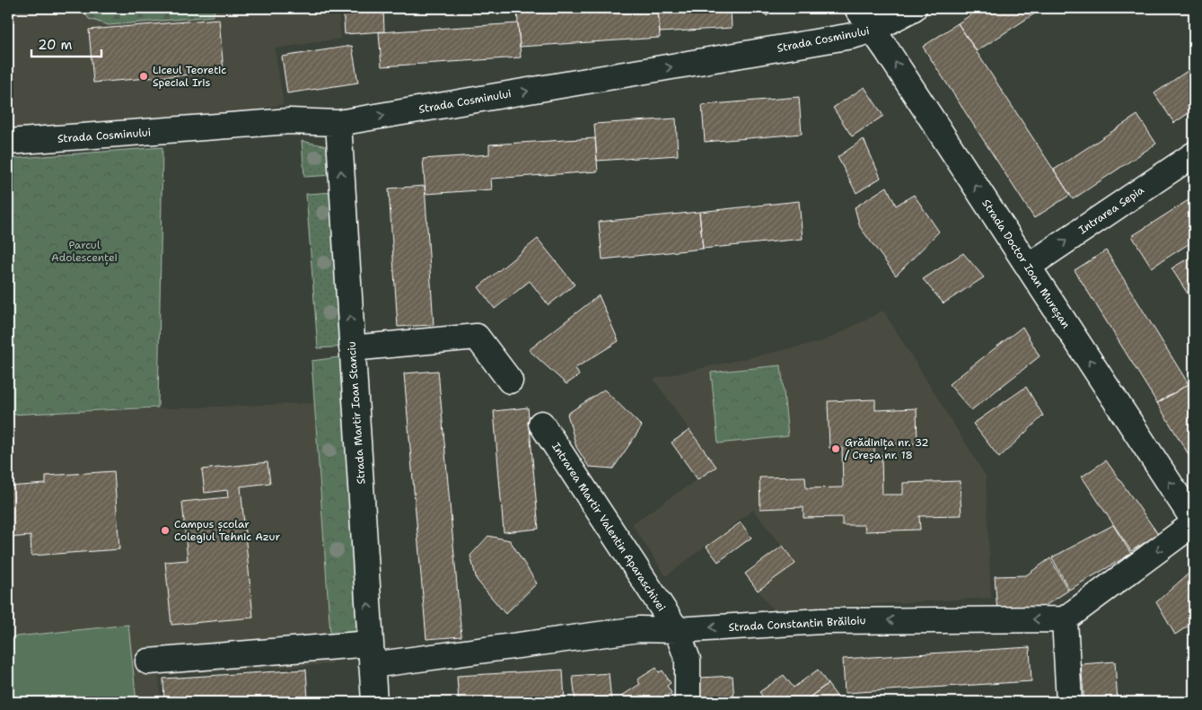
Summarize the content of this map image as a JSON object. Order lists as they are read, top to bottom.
{
  "streets": {
    "street": [
      "Strada Cosminului",
      "Intrarea Sepia",
      "Strada Doctor Ioan Mureșan",
      "Strada Martir Ioan Stanciu",
      "Intrarea Martir Valentin Aparaschivei",
      "Strada Constantin Brăiloiu"
    ]
  },
  "crossings": [
    ["Strada Cosminului", "Strada Doctor Ioan Mureșan"],
    ["Strada Cosminului", "Strada Martir Ioan Stanciu"],
    ["Intrarea Sepia", "Strada Doctor Ioan Mureșan"],
    ["Strada Martir Ioan Stanciu", "Strada Constantin Brăiloiu"],
    ["Intrarea Martir Valentin Aparaschivei", "Strada Constantin Brăiloiu"]
  ],
  "one_way": [
    "Strada Cosminului",
    "Intrarea Sepia",
    "Strada Doctor Ioan Mureșan",
    "Strada Martir Ioan Stanciu",
    "Strada Constantin Brăiloiu"
  ],
  "parks": ["Parcul Adolescenței"],
  "places": ["Liceul Teoretic Special Iris", "Grădinița nr. 32 / Creșa nr. 18", "Campus școlar Colegiul Tehnic Azur"],
  "scale_bar": "20 m"
}
